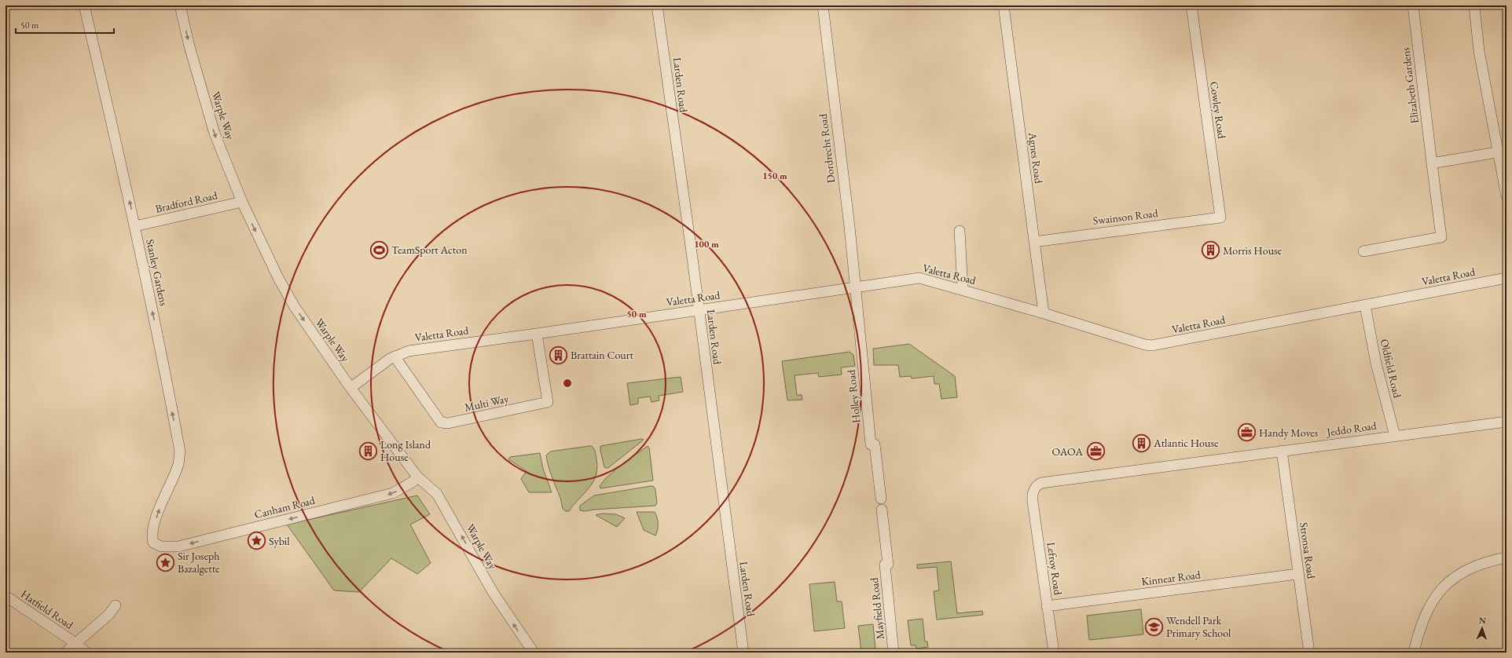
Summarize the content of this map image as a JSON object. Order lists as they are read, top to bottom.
{
  "streets": {
    "street": [
      "Larden Road",
      "Elizabeth Gardens",
      "Cowley Road",
      "Warple Way",
      "Dordrecht Road",
      "Agnes Road",
      "Bradford Road",
      "Swainson Road",
      "Stanley Gardens",
      "Valetta Road",
      "Oldfield Road",
      "Holley Road",
      "Multi Way",
      "Jeddo Road",
      "Canham Road",
      "Stronsa Road",
      "Lefroy Road",
      "Kinnear Road",
      "Mayfield Road",
      "Hatfield Road"
    ]
  },
  "crossings": [
    ["Larden Road", "Valetta Road"],
    ["Cowley Road", "Swainson Road"],
    ["Warple Way", "Bradford Road"],
    ["Warple Way", "Valetta Road"],
    ["Warple Way", "Canham Road"],
    ["Dordrecht Road", "Valetta Road"],
    ["Dordrecht Road", "Holley Road"],
    ["Agnes Road", "Swainson Road"],
    ["Agnes Road", "Valetta Road"],
    ["Bradford Road", "Stanley Gardens"],
    ["Stanley Gardens", "Canham Road"],
    ["Valetta Road", "Oldfield Road"],
    ["Valetta Road", "Holley Road"],
    ["Valetta Road", "Multi Way"],
    ["Oldfield Road", "Jeddo Road"],
    ["Jeddo Road", "Stronsa Road"],
    ["Jeddo Road", "Lefroy Road"],
    ["Stronsa Road", "Kinnear Road"],
    ["Lefroy Road", "Kinnear Road"]
  ],
  "one_way": ["Stanley Gardens", "Canham Road"],
  "places": {
    "sports": ["TeamSport Acton"],
    "building": [
      "Morris House",
      "Brattain Court",
      "Atlantic House",
      "Long Island House"
    ],
    "office": ["Handy Moves", "OAOA"],
    "place": ["Sybil", "Sir Joseph Bazalgette"],
    "school or university": ["Wendell Park Primary School"]
  },
  "scale_bar": "50 m",
  "north": "top",
  "rings": ["150 m", "100 m", "50 m"]
}
